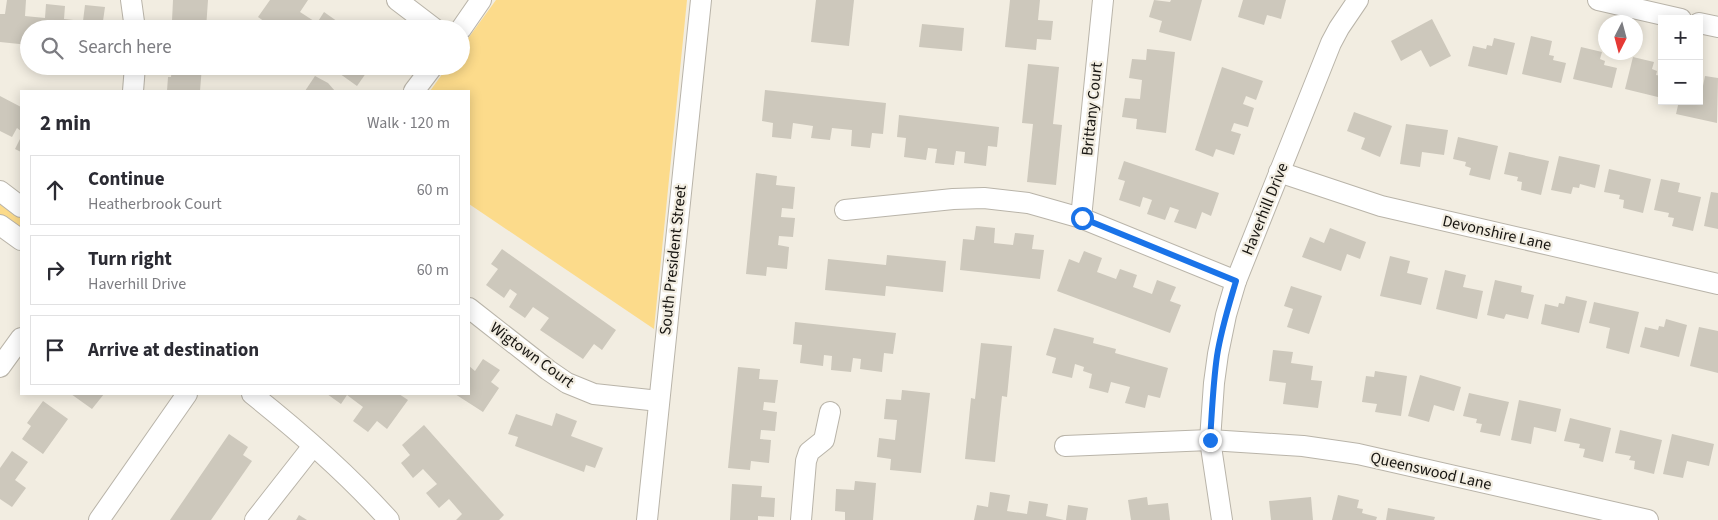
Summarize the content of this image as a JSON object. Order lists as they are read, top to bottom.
{
  "streets": {
    "street": [
      "Brittany Court",
      "Haverhill Drive",
      "Devonshire Lane",
      "South President Street",
      "Wigtown Court",
      "Queenswood Lane"
    ]
  },
  "crossings": [
    ["Haverhill Drive", "Devonshire Lane"],
    ["Haverhill Drive", "Queenswood Lane"],
    ["South President Street", "Wigtown Court"]
  ],
  "north": "bottom",
  "page": {
    "map_buttons": ["+", "−"],
    "search": "Search here",
    "heading": ["2 min", "Walk · 120 m"],
    "list": [
      ["Continue", "Heatherbrook Court", "60 m"],
      ["Turn right", "Haverhill Drive", "60 m"],
      "Arrive at destination"
    ]
  }
}
